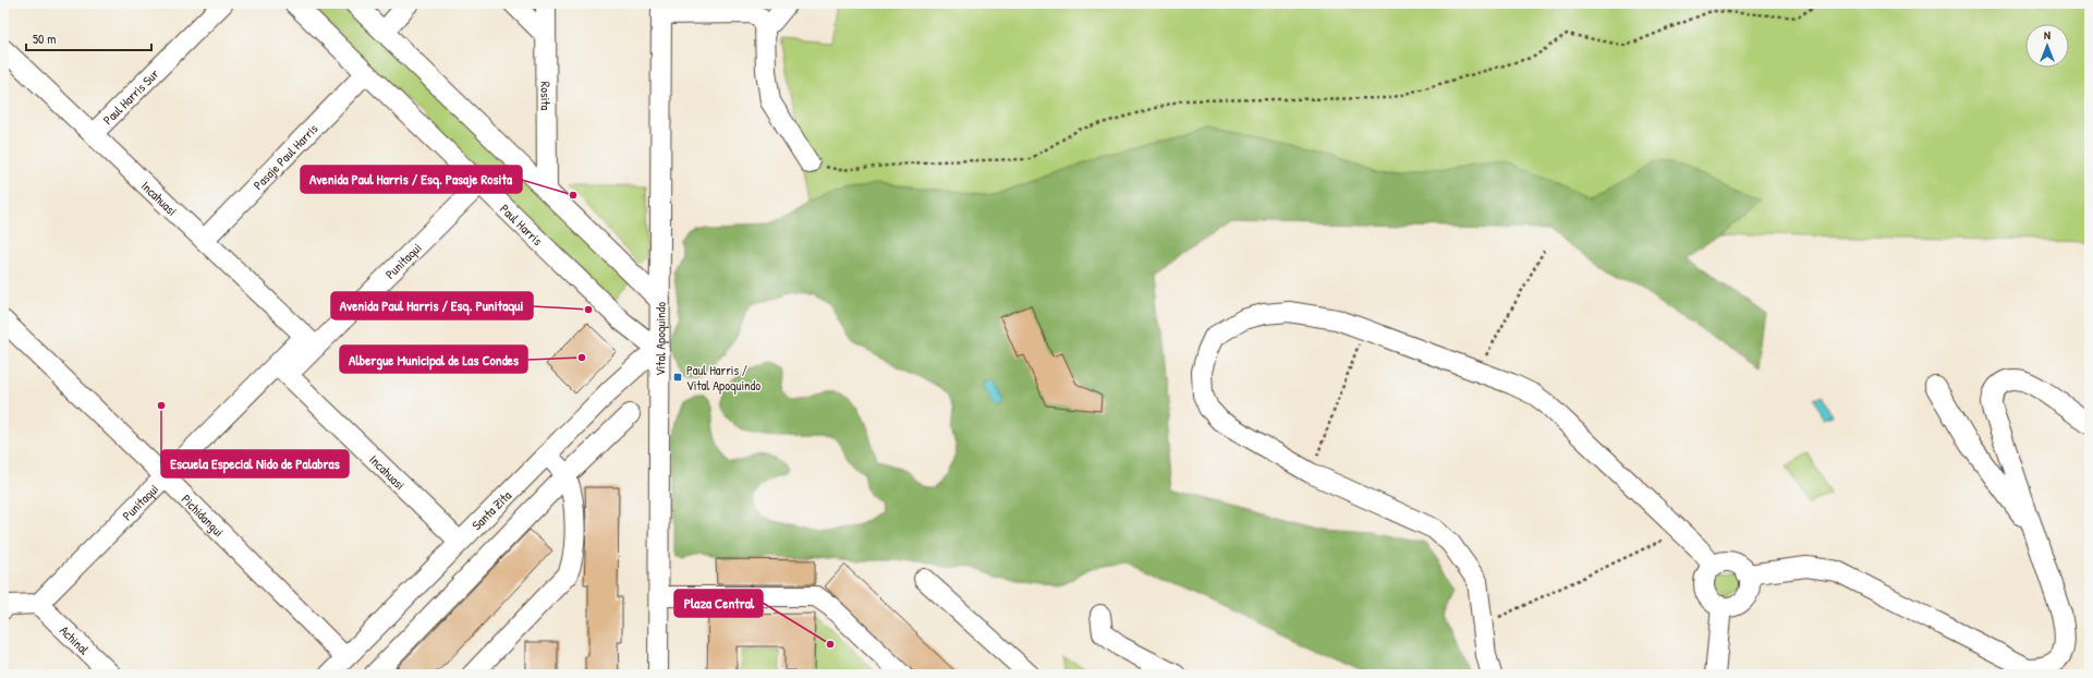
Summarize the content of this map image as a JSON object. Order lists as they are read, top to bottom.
{
  "streets": {
    "street": [
      "Paul Harris Sur",
      "Rosita",
      "Pasaje Paul Harris",
      "Incahuasi",
      "Paul Harris",
      "Punitaqui",
      "Vital Apoquindo",
      "Santa Zita",
      "Pichidangui",
      "Achinal"
    ]
  },
  "crossings": [
    ["Paul Harris Sur", "Incahuasi"],
    ["Pasaje Paul Harris", "Incahuasi"],
    ["Pasaje Paul Harris", "Paul Harris"],
    ["Incahuasi", "Punitaqui"],
    ["Incahuasi", "Santa Zita"],
    ["Paul Harris", "Punitaqui"],
    ["Paul Harris", "Vital Apoquindo"],
    ["Paul Harris", "Santa Zita"],
    ["Punitaqui", "Pichidangui"],
    ["Punitaqui", "Achinal"],
    ["Vital Apoquindo", "Santa Zita"],
    ["Santa Zita", "Pichidangui"]
  ],
  "places": {
    "other": [
      "Avenida Paul Harris / Esq. Pasaje Rosita",
      "Avenida Paul Harris / Esq. Punitaqui",
      "Albergue Municipal de Las Condes",
      "Escuela Especial Nido de Palabras",
      "Plaza Central"
    ],
    "transit": ["Paul Harris / Vital Apoquindo"]
  },
  "scale_bar": "50 m",
  "north": "top"
}
